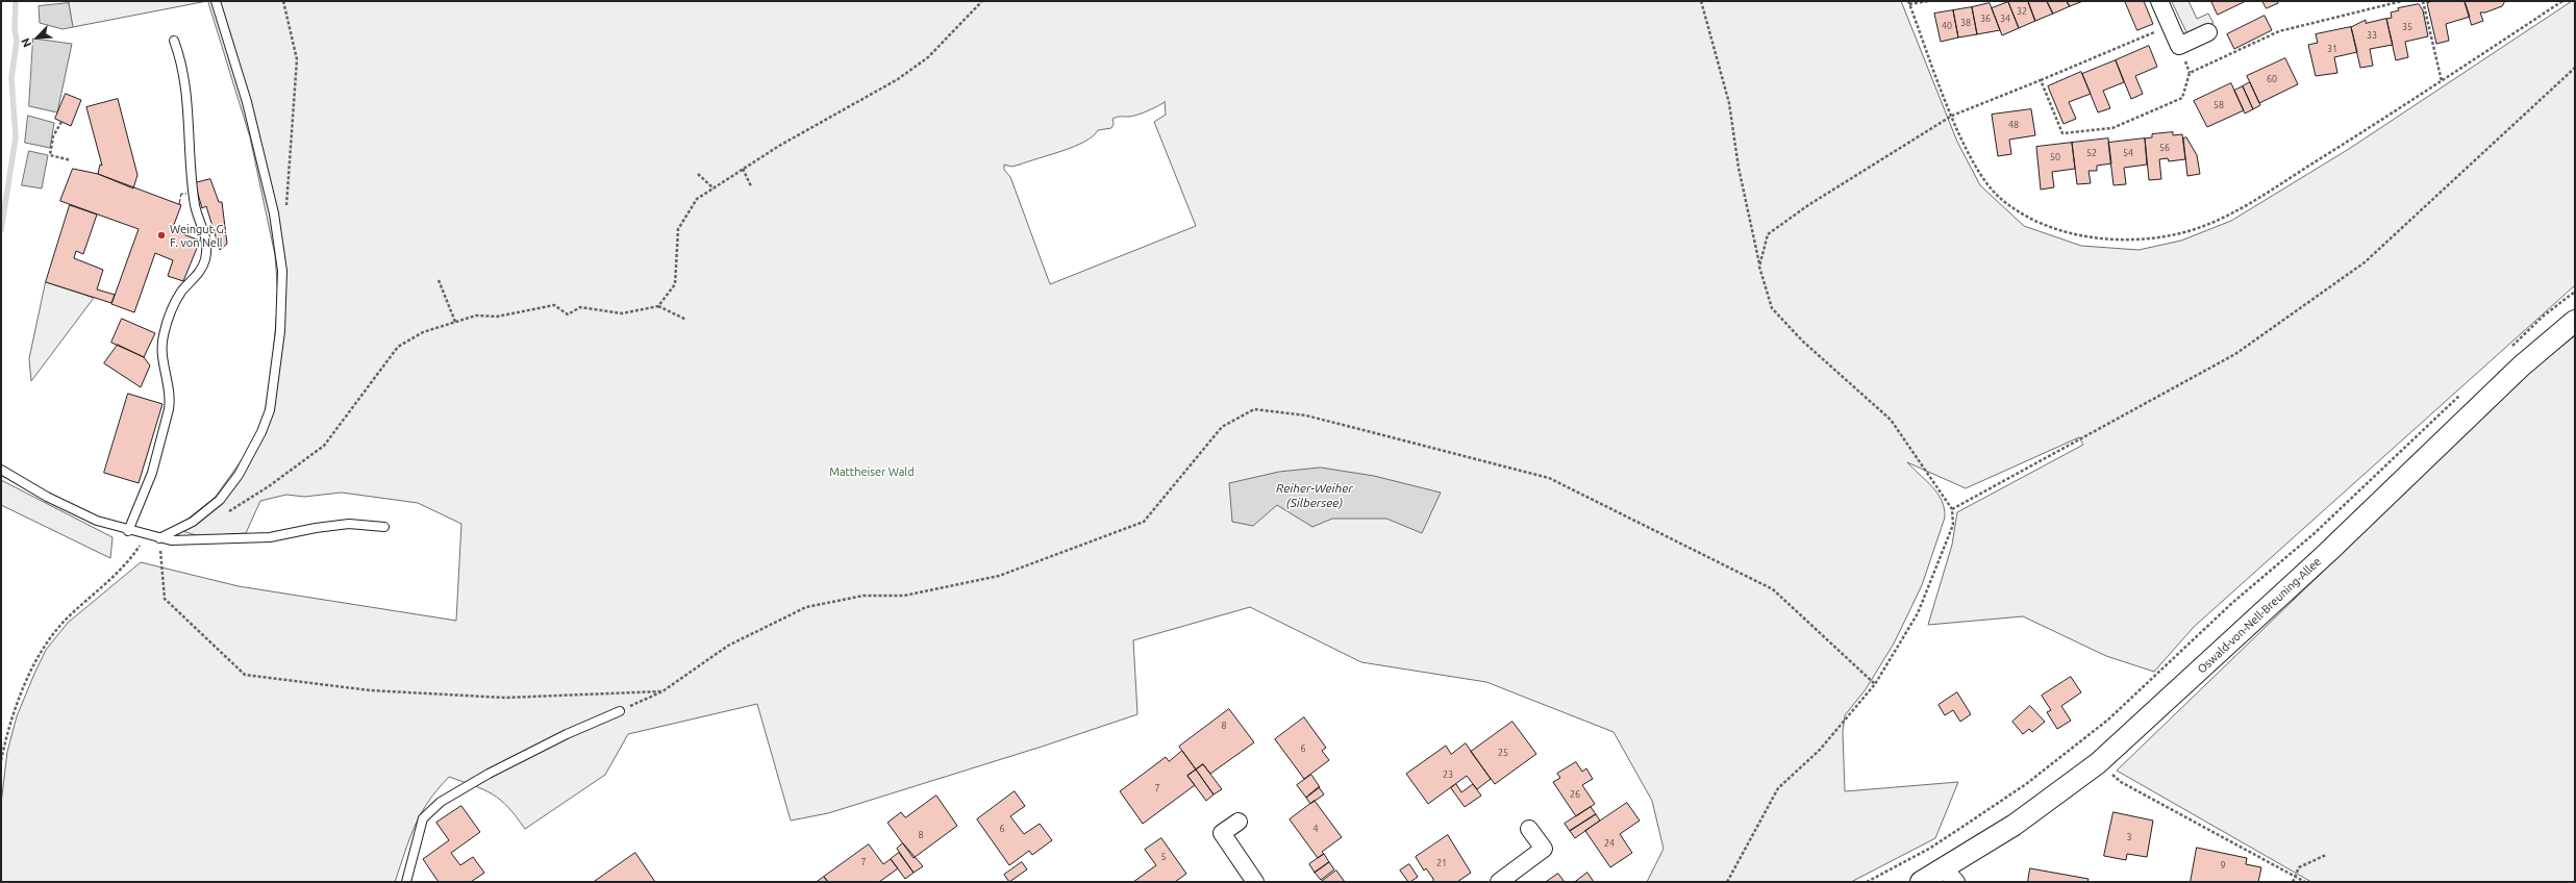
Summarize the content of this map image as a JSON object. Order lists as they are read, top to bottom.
{
  "streets": {
    "street": ["Oswald-von-Nell-Breuning-Allee"]
  },
  "water": ["Reiher-Weiher (Silbersee)"],
  "parks": ["Mattheiser Wald"],
  "places": ["Weingut G. F. von Nell"],
  "house_numbers": [
    "32",
    "36",
    "34",
    "38",
    "40",
    "35",
    "33",
    "31",
    "60",
    "58",
    "48",
    "56",
    "52",
    "54",
    "50",
    "8",
    "6",
    "25",
    "23",
    "7",
    "26",
    "6",
    "4",
    "8",
    "3",
    "24",
    "5",
    "7",
    "21",
    "9"
  ],
  "north": "bottom left"
}
